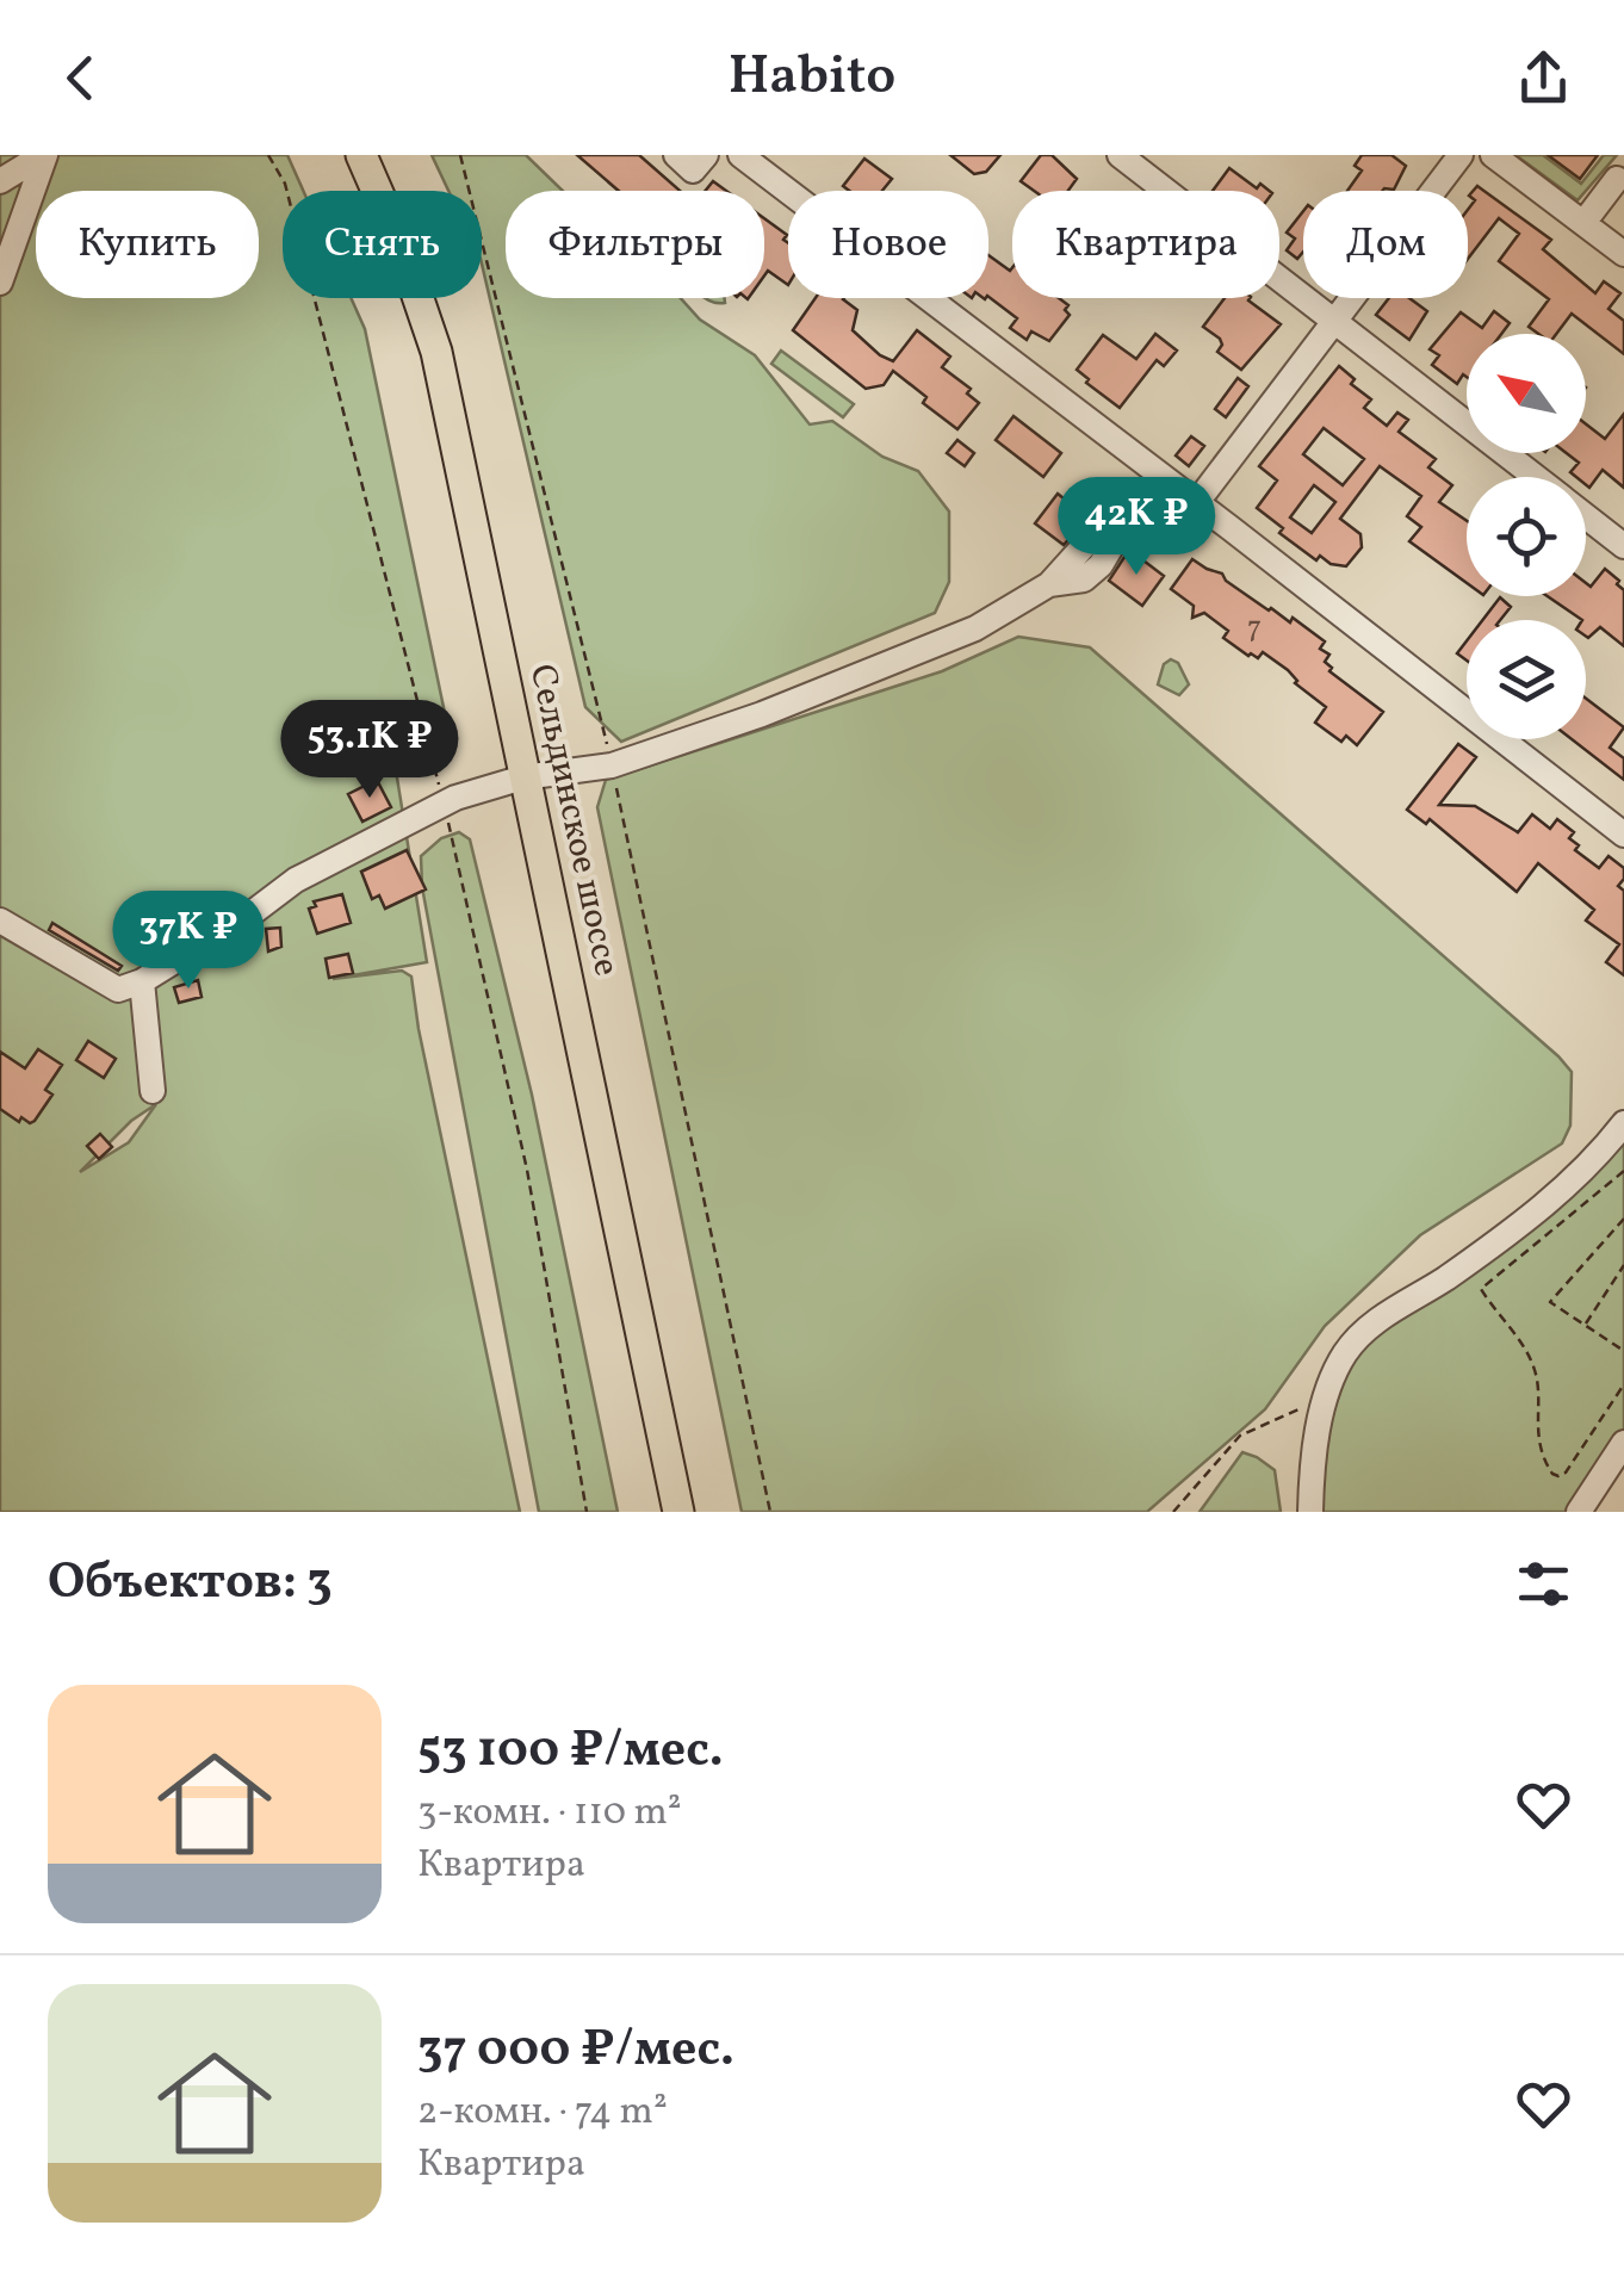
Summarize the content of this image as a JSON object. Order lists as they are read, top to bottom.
{
  "streets": {
    "main road": ["Сельдинское шоссе"]
  },
  "house_numbers": ["7"],
  "north": "top left",
  "page": {
    "header": "Habito",
    "chip": [
      "Купить",
      "Снять",
      "Фильтры",
      "Новое",
      "Квартира",
      "Дом"
    ],
    "price": ["42K ₽", "53.1K ₽", "37K ₽"],
    "heading": "Объектов: 3",
    "list": [
      {
        "name": "53 100 ₽/мес.",
        "note": "3-комн. · 110 m² · Квартира"
      },
      {
        "name": "37 000 ₽/мес.",
        "note": "2-комн. · 74 m² · Квартира"
      }
    ]
  }
}
